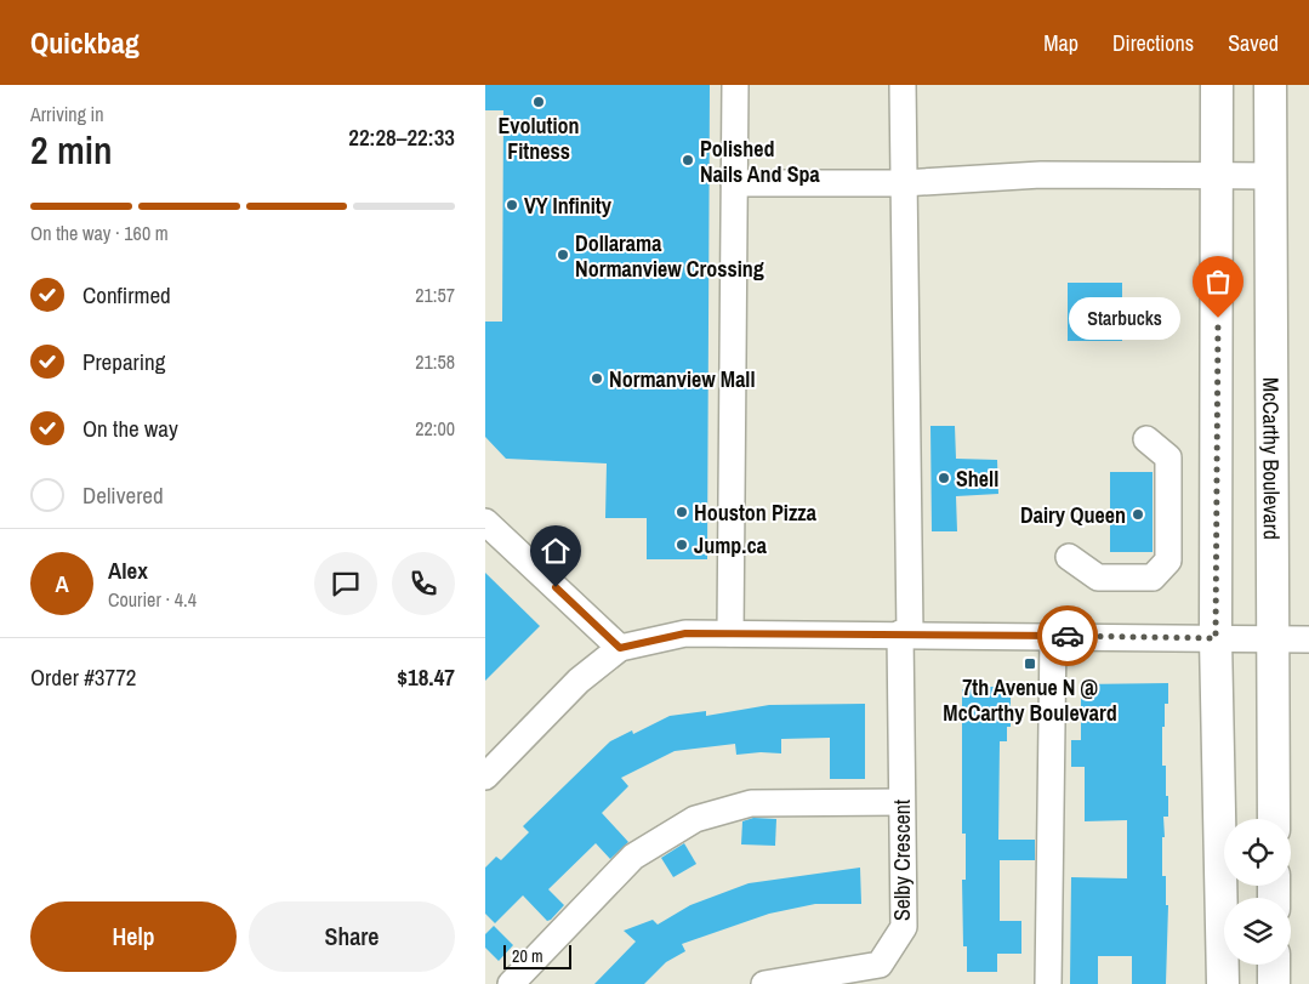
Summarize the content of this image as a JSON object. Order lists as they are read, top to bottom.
{
  "streets": {
    "main road": ["McCarthy Boulevard"],
    "street": ["Selby Crescent"]
  },
  "places": {
    "other": [
      "Evolution Fitness",
      "Polished Nails And Spa",
      "VY Infinity",
      "Dollarama Normanview Crossing",
      "Starbucks",
      "Normanview Mall",
      "Shell",
      "Houston Pizza",
      "Dairy Queen",
      "Jump.ca"
    ],
    "transit": ["7th Avenue N @ McCarthy Boulevard"]
  },
  "scale_bar": "20 m",
  "page": {
    "header": "Quickbag",
    "nav": ["Map", "Directions", "Saved"],
    "heading": ["2 min", "Arriving in", "22:28–22:33"],
    "panel": [
      "Alex",
      "Courier · 4.4",
      "Order #3772",
      "$18.47"
    ],
    "bar": "On the way · 160 m",
    "list": [
      ["Confirmed", "21:57"],
      ["Preparing", "21:58"],
      ["On the way", "22:00"],
      "Delivered"
    ],
    "bubble": "Starbucks",
    "round": "A",
    "buttons": ["Help", "Share"],
    "scale": "20 m"
  }
}
